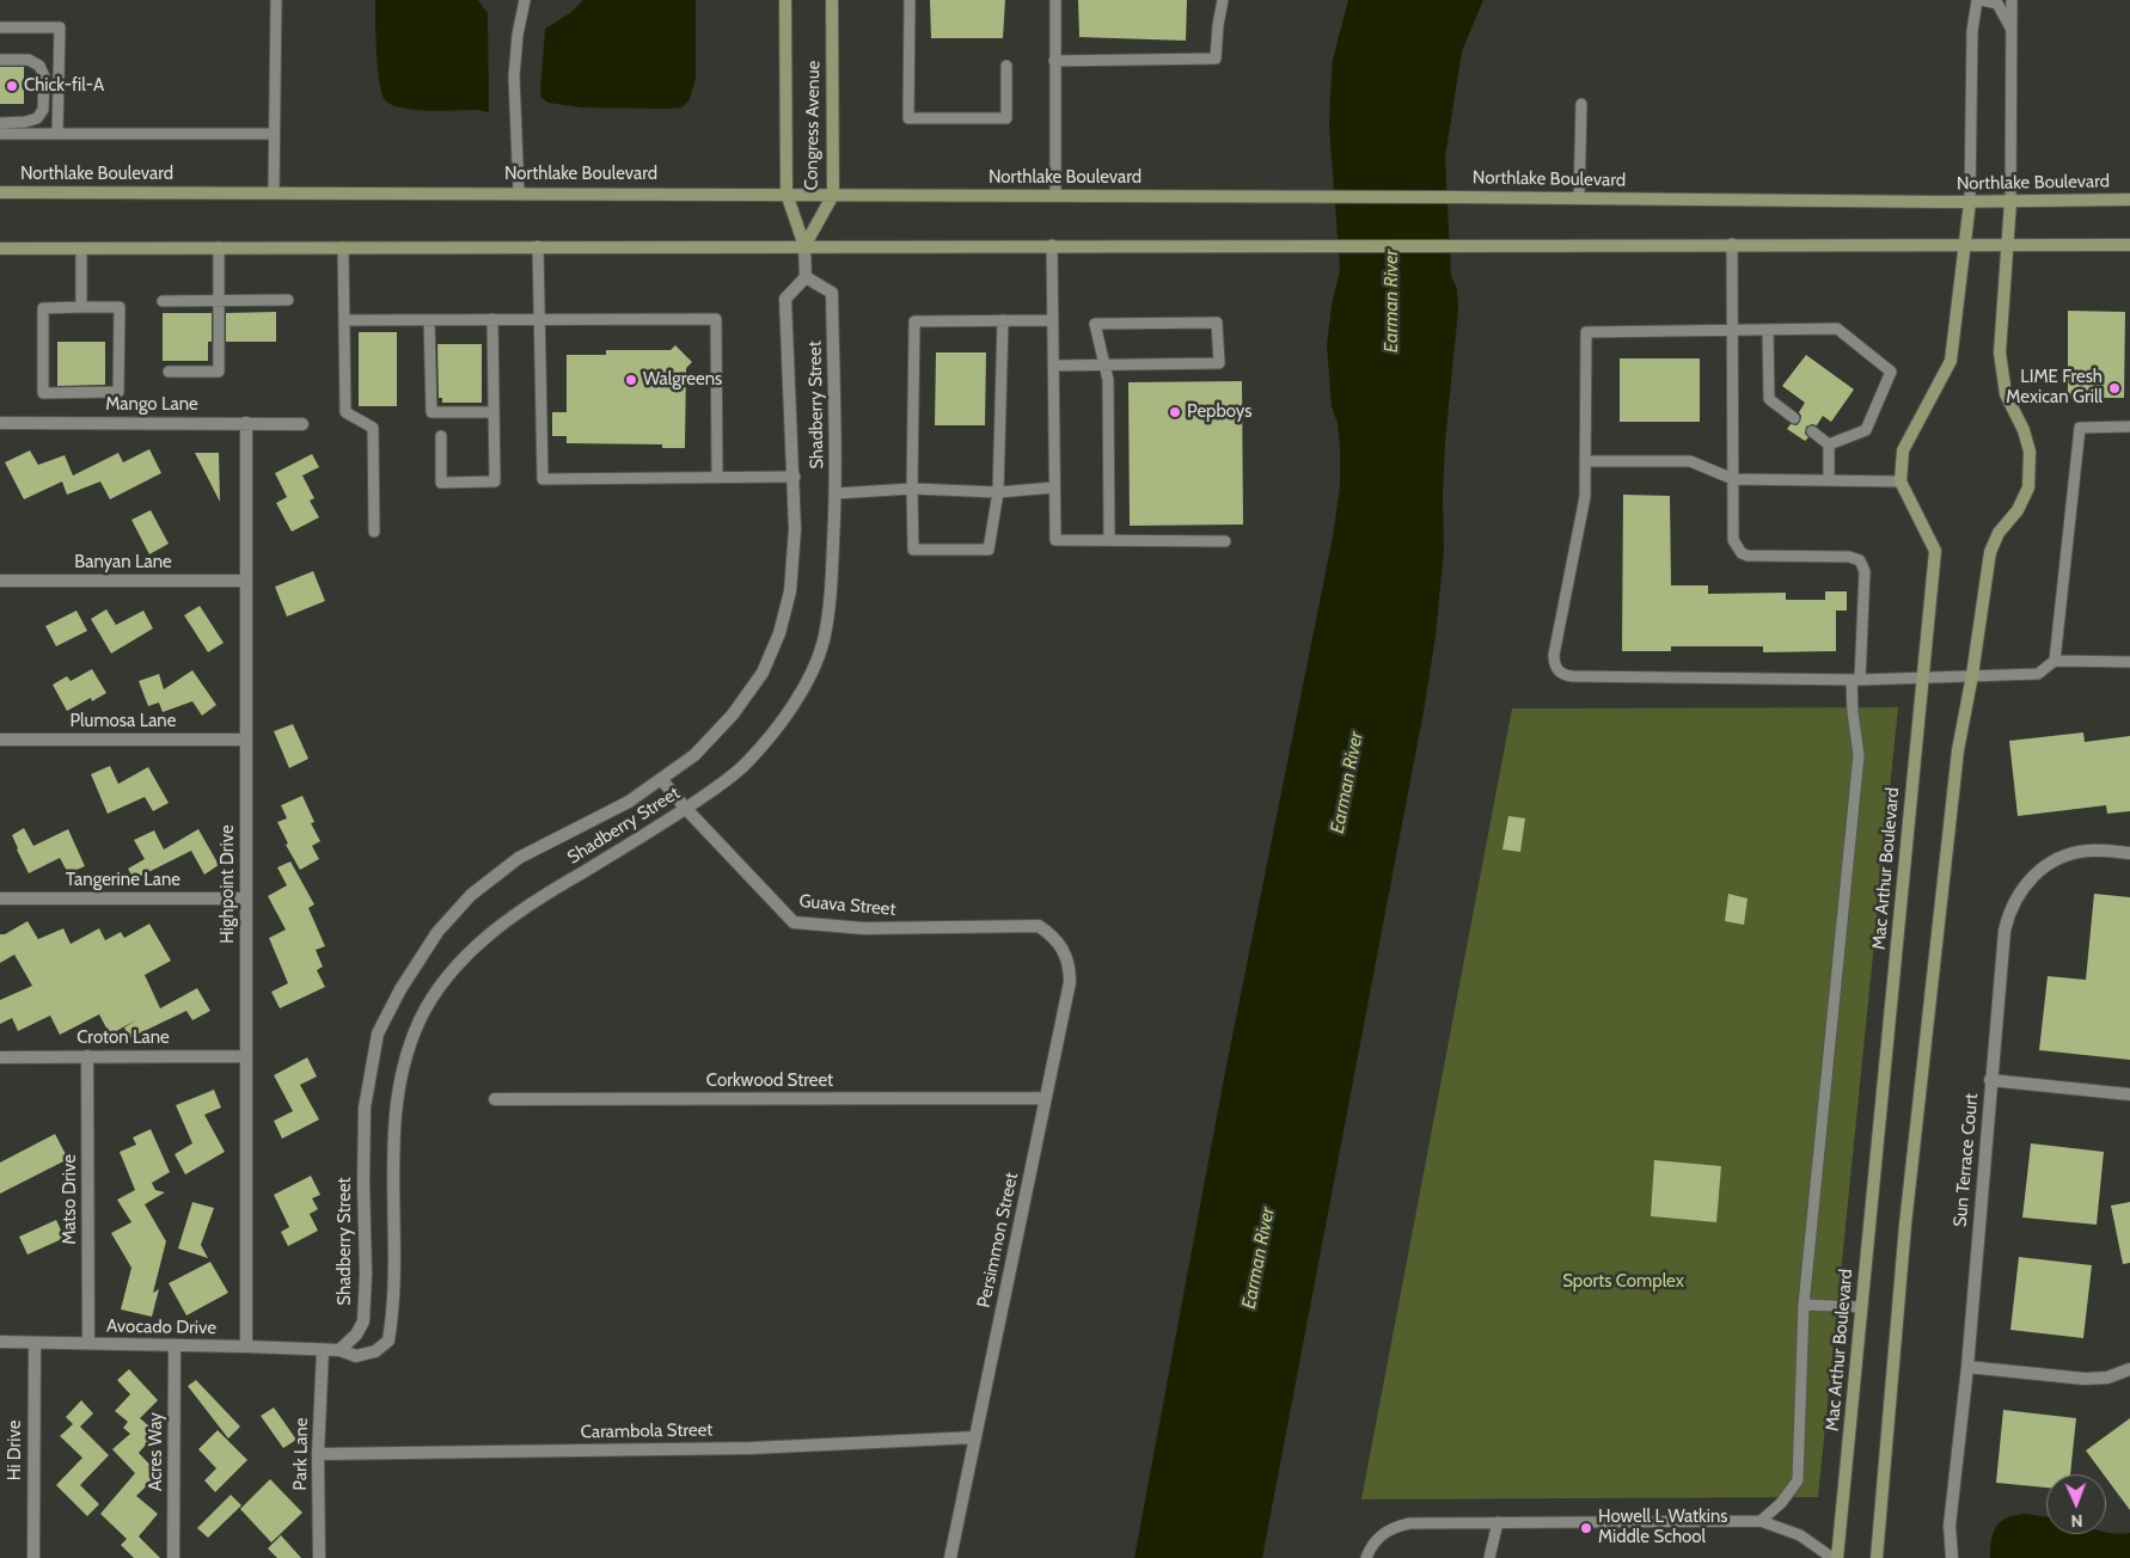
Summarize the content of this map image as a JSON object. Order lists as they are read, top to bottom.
{
  "streets": {
    "main road": ["Congress Avenue", "Northlake Boulevard", "Mac Arthur Boulevard"],
    "street": [
      "Mango Lane",
      "Shadberry Street",
      "Banyan Lane",
      "Plumosa Lane",
      "Tangerine Lane",
      "Highpoint Drive",
      "Guava Street",
      "Croton Lane",
      "Corkwood Street",
      "Sun Terrace Court",
      "Matso Drive",
      "Persimmon Street",
      "Avocado Drive",
      "Carambola Street",
      "Hi Drive",
      "Acres Way",
      "Park Lane"
    ]
  },
  "crossings": [
    ["Congress Avenue", "Northlake Boulevard"],
    ["Mango Lane", "Highpoint Drive"],
    ["Shadberry Street", "Guava Street"],
    ["Shadberry Street", "Avocado Drive"],
    ["Shadberry Street", "Park Lane"],
    ["Banyan Lane", "Highpoint Drive"],
    ["Plumosa Lane", "Highpoint Drive"],
    ["Tangerine Lane", "Highpoint Drive"],
    ["Highpoint Drive", "Croton Lane"],
    ["Highpoint Drive", "Avocado Drive"],
    ["Guava Street", "Persimmon Street"],
    ["Croton Lane", "Matso Drive"],
    ["Corkwood Street", "Persimmon Street"],
    ["Matso Drive", "Avocado Drive"],
    ["Persimmon Street", "Carambola Street"],
    ["Avocado Drive", "Hi Drive"],
    ["Avocado Drive", "Acres Way"],
    ["Avocado Drive", "Park Lane"],
    ["Carambola Street", "Park Lane"]
  ],
  "water": ["Earman River"],
  "parks": ["Sports Complex"],
  "places": [
    "Chick-fil-A",
    "Walgreens",
    "LIME Fresh Mexican Grill",
    "Pepboys",
    "Howell L Watkins Middle School"
  ],
  "north": "bottom"
}
